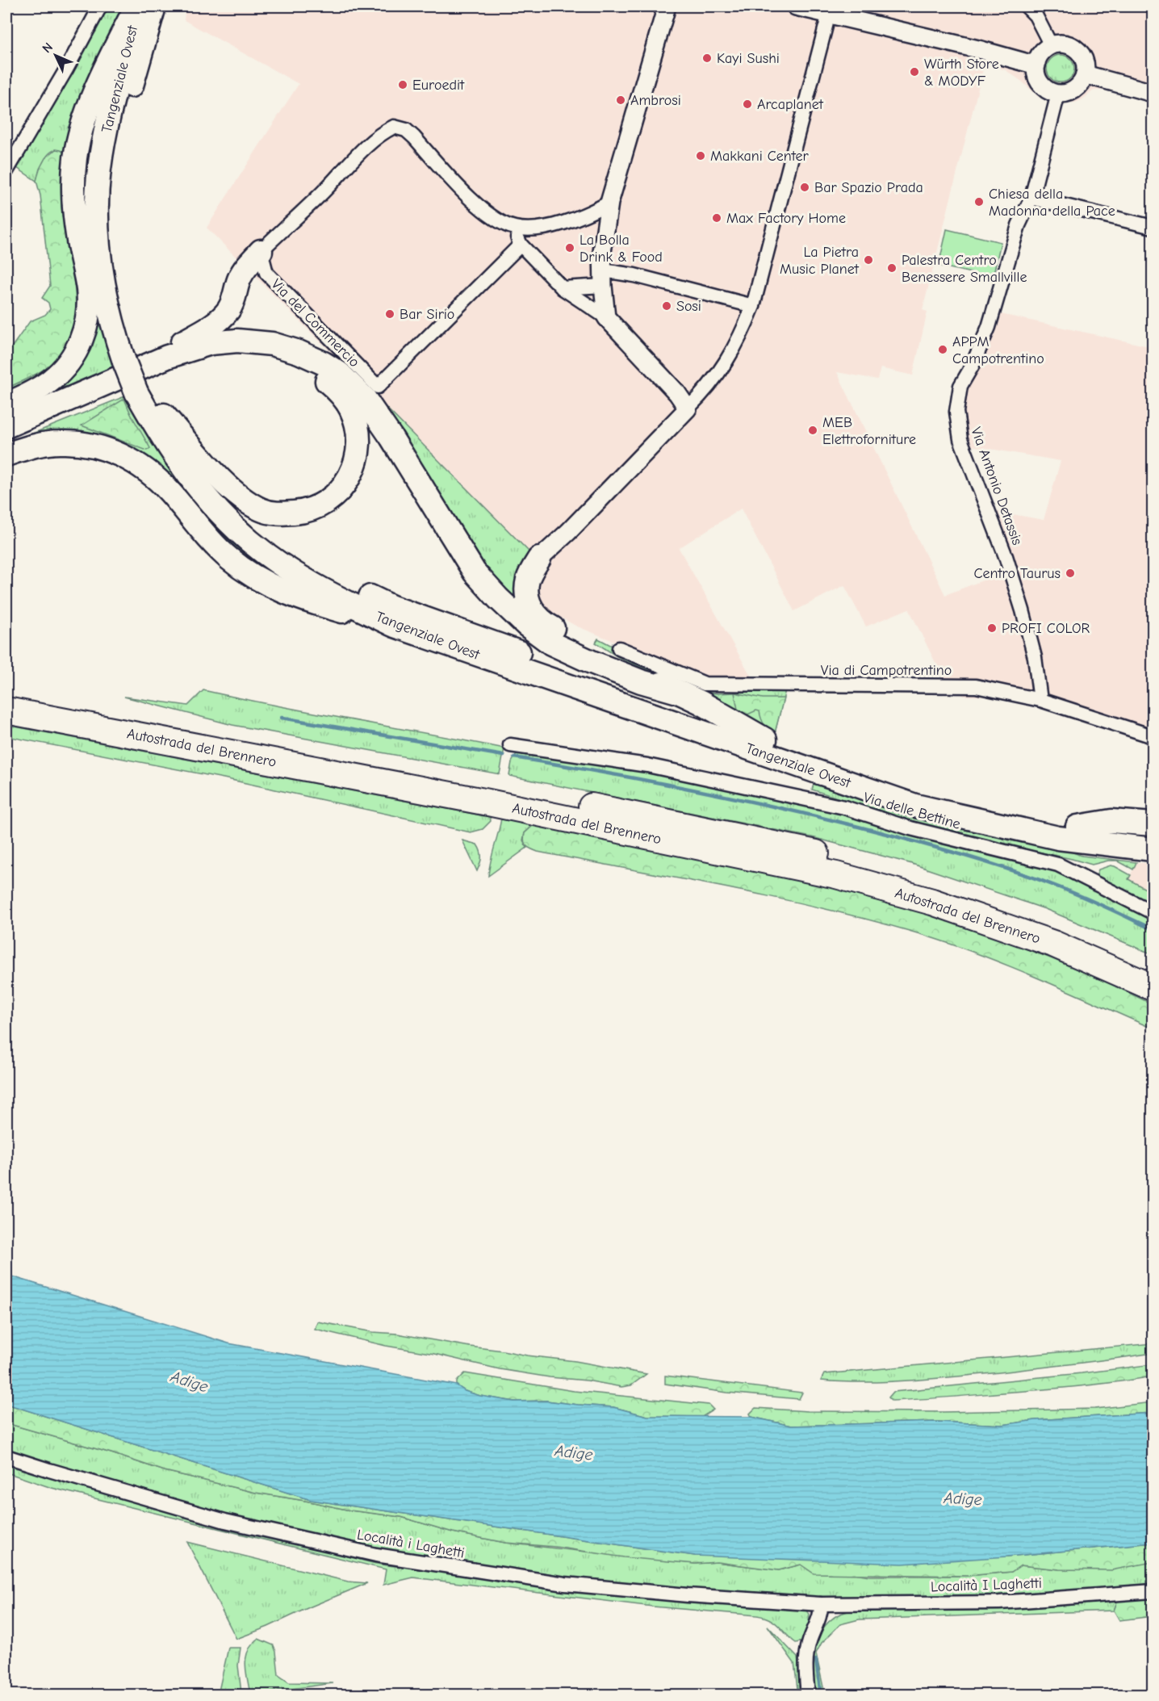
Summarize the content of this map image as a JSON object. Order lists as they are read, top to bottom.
{
  "streets": {
    "highway": ["Tangenziale Ovest", "Autostrada del Brennero"],
    "street": [
      "Via del Commercio",
      "Via Antonio Detassis",
      "Via di Campotrentino",
      "Via delle Bettine",
      "Località i Laghetti",
      "Località I Laghetti"
    ]
  },
  "crossings": [
    ["Via Antonio Detassis", "Via di Campotrentino"],
    ["Località i Laghetti", "Località I Laghetti"]
  ],
  "water": ["Adige"],
  "places": [
    "Kayi Sushi",
    "Würth Store & MODYF",
    "Euroedit",
    "Ambrosi",
    "Arcaplanet",
    "Makkani Center",
    "Bar Spazio Prada",
    "Chiesa della Madonna della Pace",
    "Max Factory Home",
    "La Bolla Drink & Food",
    "La Pietra Music Planet",
    "Palestra Centro Benessere Smallville",
    "Sosi",
    "Bar Sirio",
    "APPM Campotrentino",
    "MEB Elettroforniture",
    "Centro Taurus",
    "PROFI COLOR"
  ],
  "north": "top left"
}
